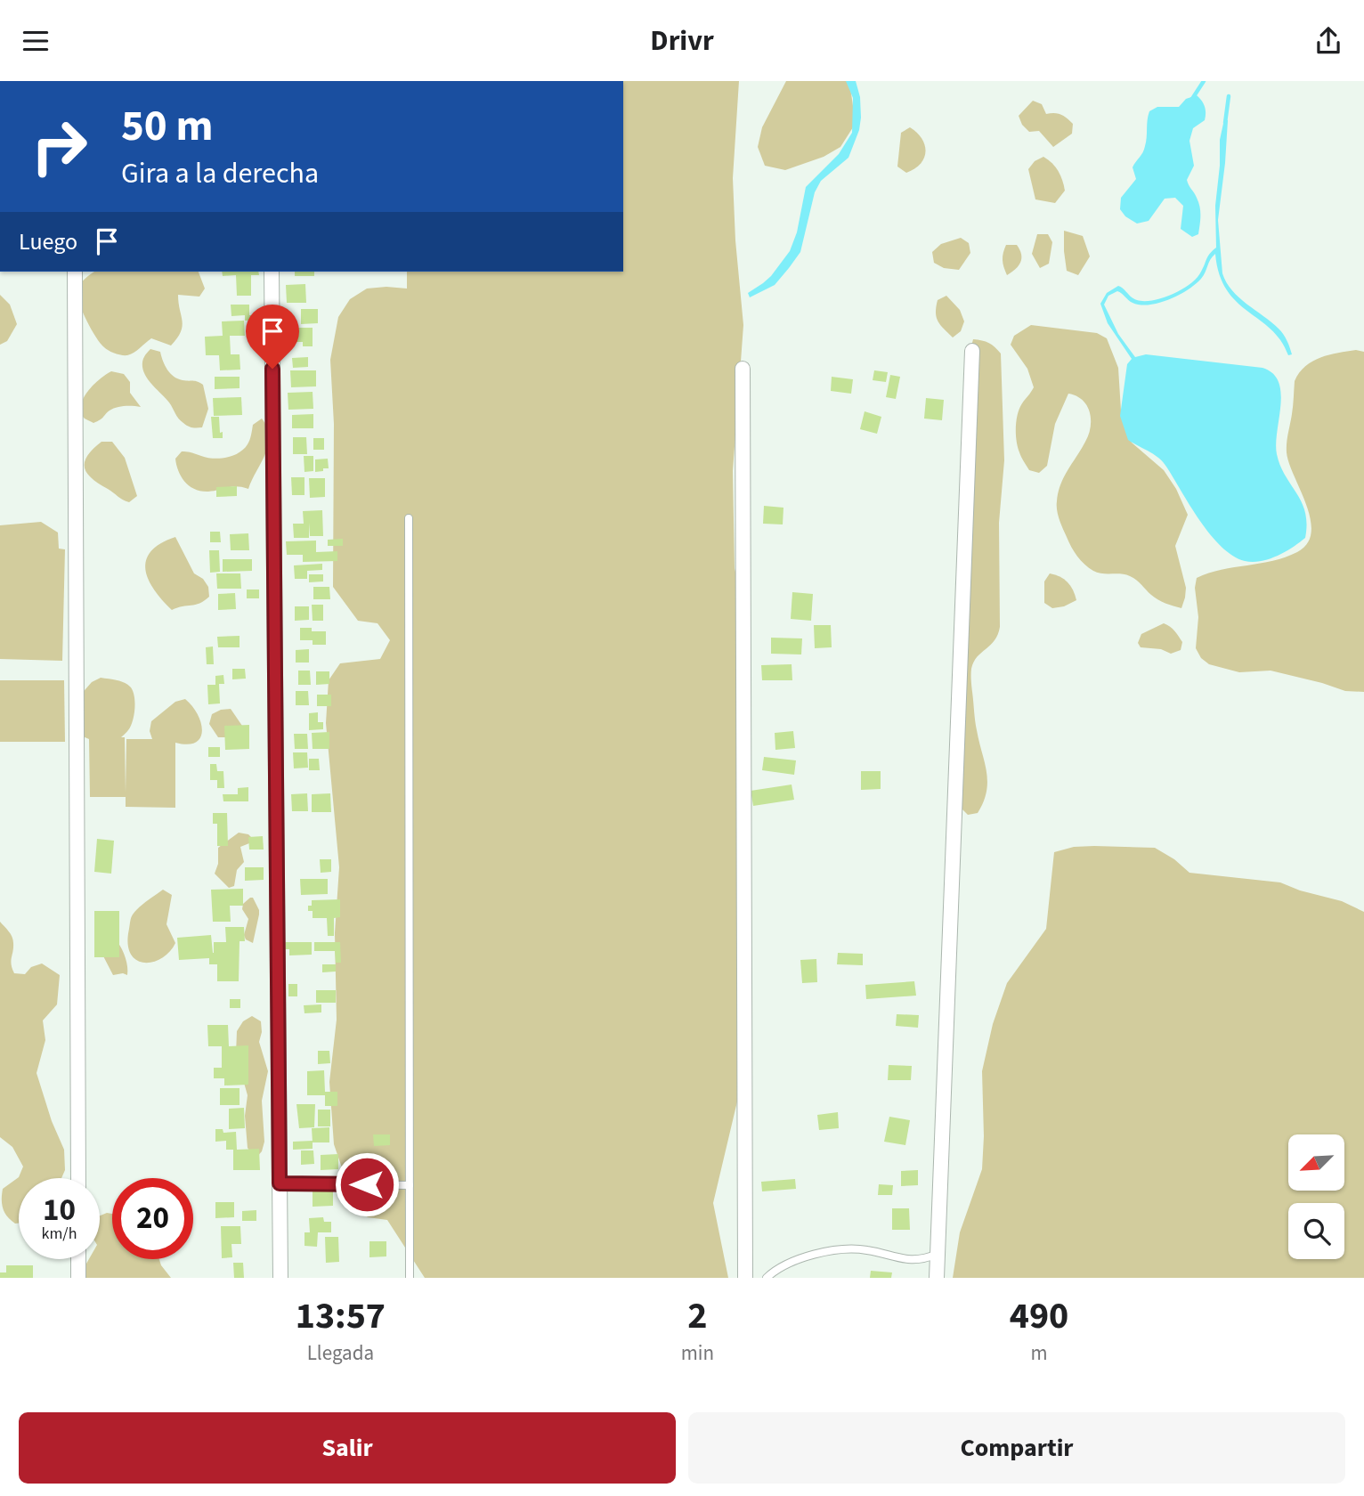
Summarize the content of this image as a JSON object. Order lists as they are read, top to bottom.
{
  "north": "bottom left",
  "page": {
    "header": "Drivr",
    "turn": ["50 m", "Gira a la derecha"],
    "then": "Luego",
    "speed": "10 km/h",
    "limit": "20",
    "eta": [
      "13:57",
      "Llegada",
      "2",
      "min",
      "490",
      "m"
    ],
    "buttons": ["Salir", "Compartir"]
  }
}
